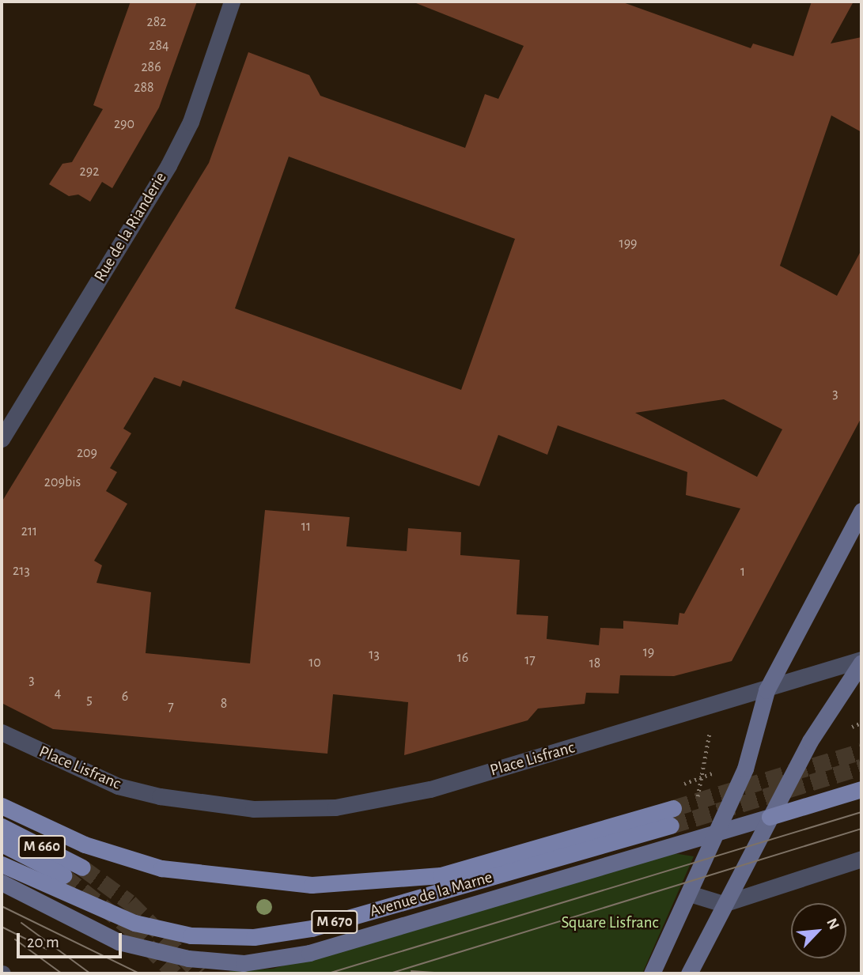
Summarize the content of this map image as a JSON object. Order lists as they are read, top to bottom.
{
  "streets": {
    "main road": ["M 660", "Avenue de la Marne", "M 670"],
    "street": ["Rue de la Rianderie", "Place Lisfranc"]
  },
  "parks": ["Square Lisfranc"],
  "house_numbers": [
    "282",
    "284",
    "286",
    "288",
    "290",
    "292",
    "199",
    "3",
    "209",
    "209bis",
    "11",
    "211",
    "213",
    "1",
    "19",
    "13",
    "16",
    "17",
    "10",
    "18",
    "3",
    "4",
    "6",
    "5",
    "8",
    "7"
  ],
  "scale_bar": "20 m",
  "north": "top right"
}
